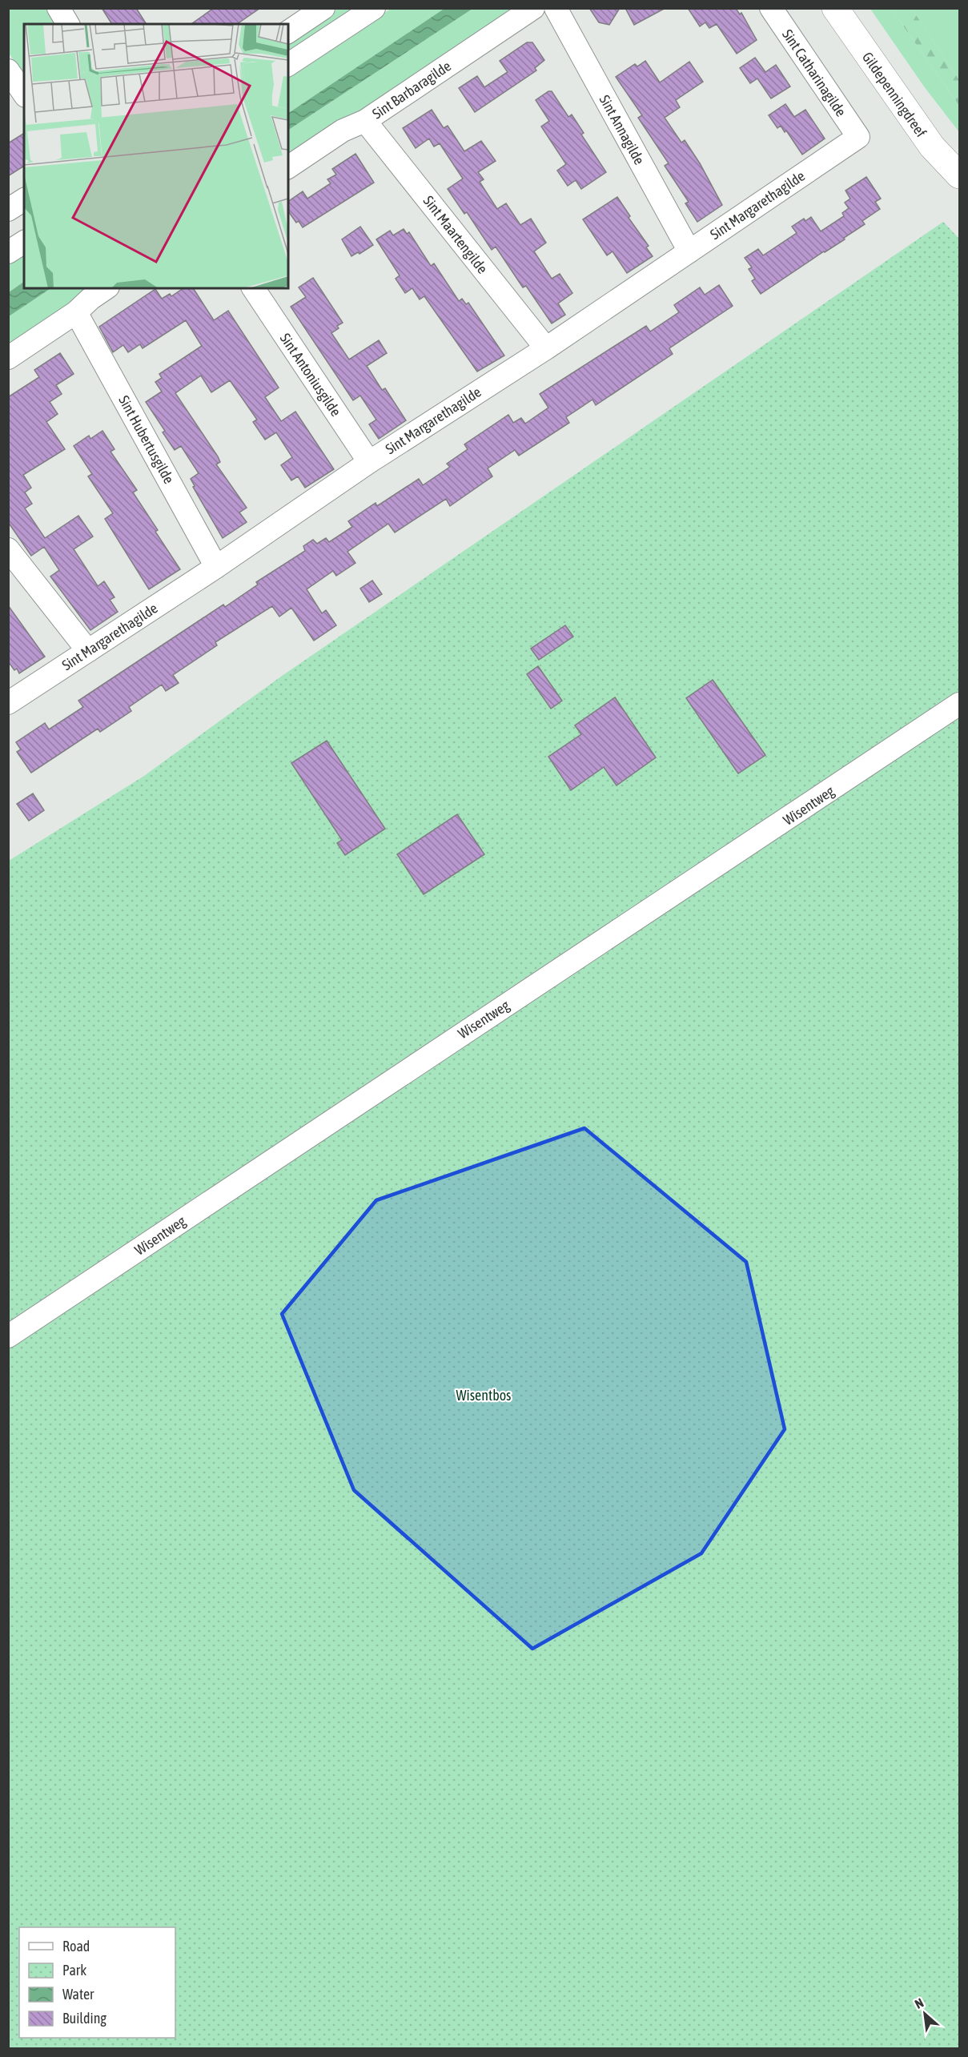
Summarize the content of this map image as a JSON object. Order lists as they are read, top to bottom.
{
  "streets": {
    "main road": ["Gildepenningdreef"],
    "street": [
      "Sint Catharinagilde",
      "Sint Barbaragilde",
      "Sint Annagilde",
      "Sint Margarethagilde",
      "Sint Maartengilde",
      "Sint Antoniusgilde",
      "Sint Hubertusgilde",
      "Wisentweg"
    ]
  },
  "crossings": [
    ["Sint Catharinagilde", "Sint Margarethagilde"],
    ["Sint Barbaragilde", "Sint Maartengilde"],
    ["Sint Annagilde", "Sint Margarethagilde"],
    ["Sint Margarethagilde", "Sint Maartengilde"],
    ["Sint Margarethagilde", "Sint Antoniusgilde"],
    ["Sint Margarethagilde", "Sint Hubertusgilde"]
  ],
  "parks": ["Wisentbos"],
  "legend": [
    "Road",
    "Park",
    "Water",
    "Building"
  ],
  "north": "top left"
}
